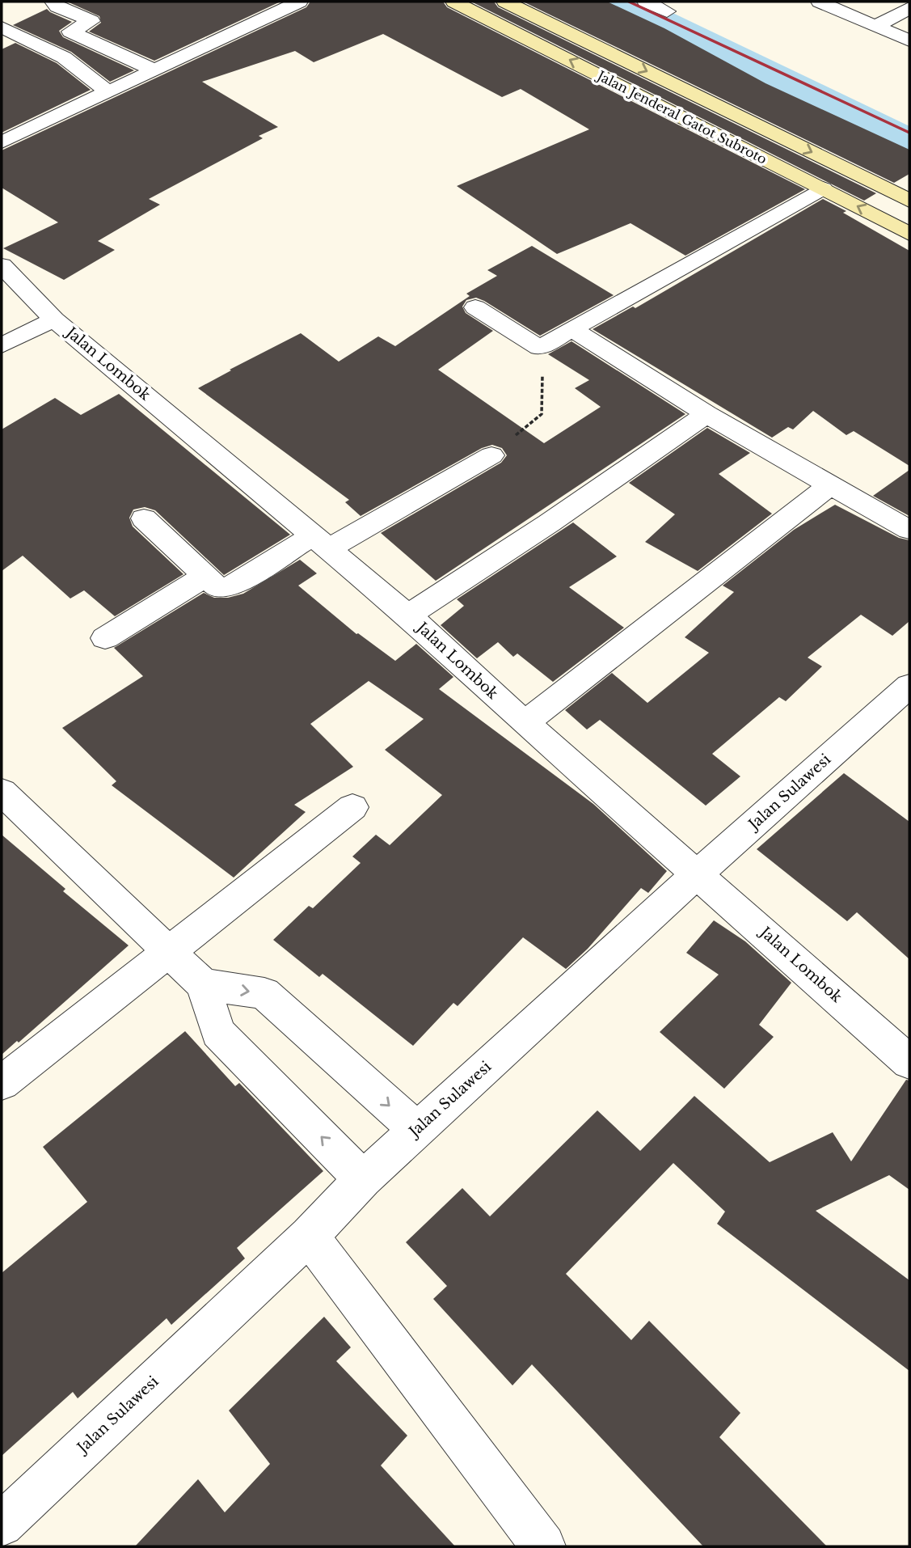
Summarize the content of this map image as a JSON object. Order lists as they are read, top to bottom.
{
  "streets": {
    "main road": ["Jalan Jenderal Gatot Subroto"],
    "street": ["Jalan Lombok", "Jalan Sulawesi"]
  },
  "crossings": [
    ["Jalan Lombok", "Jalan Sulawesi"]
  ]
}
